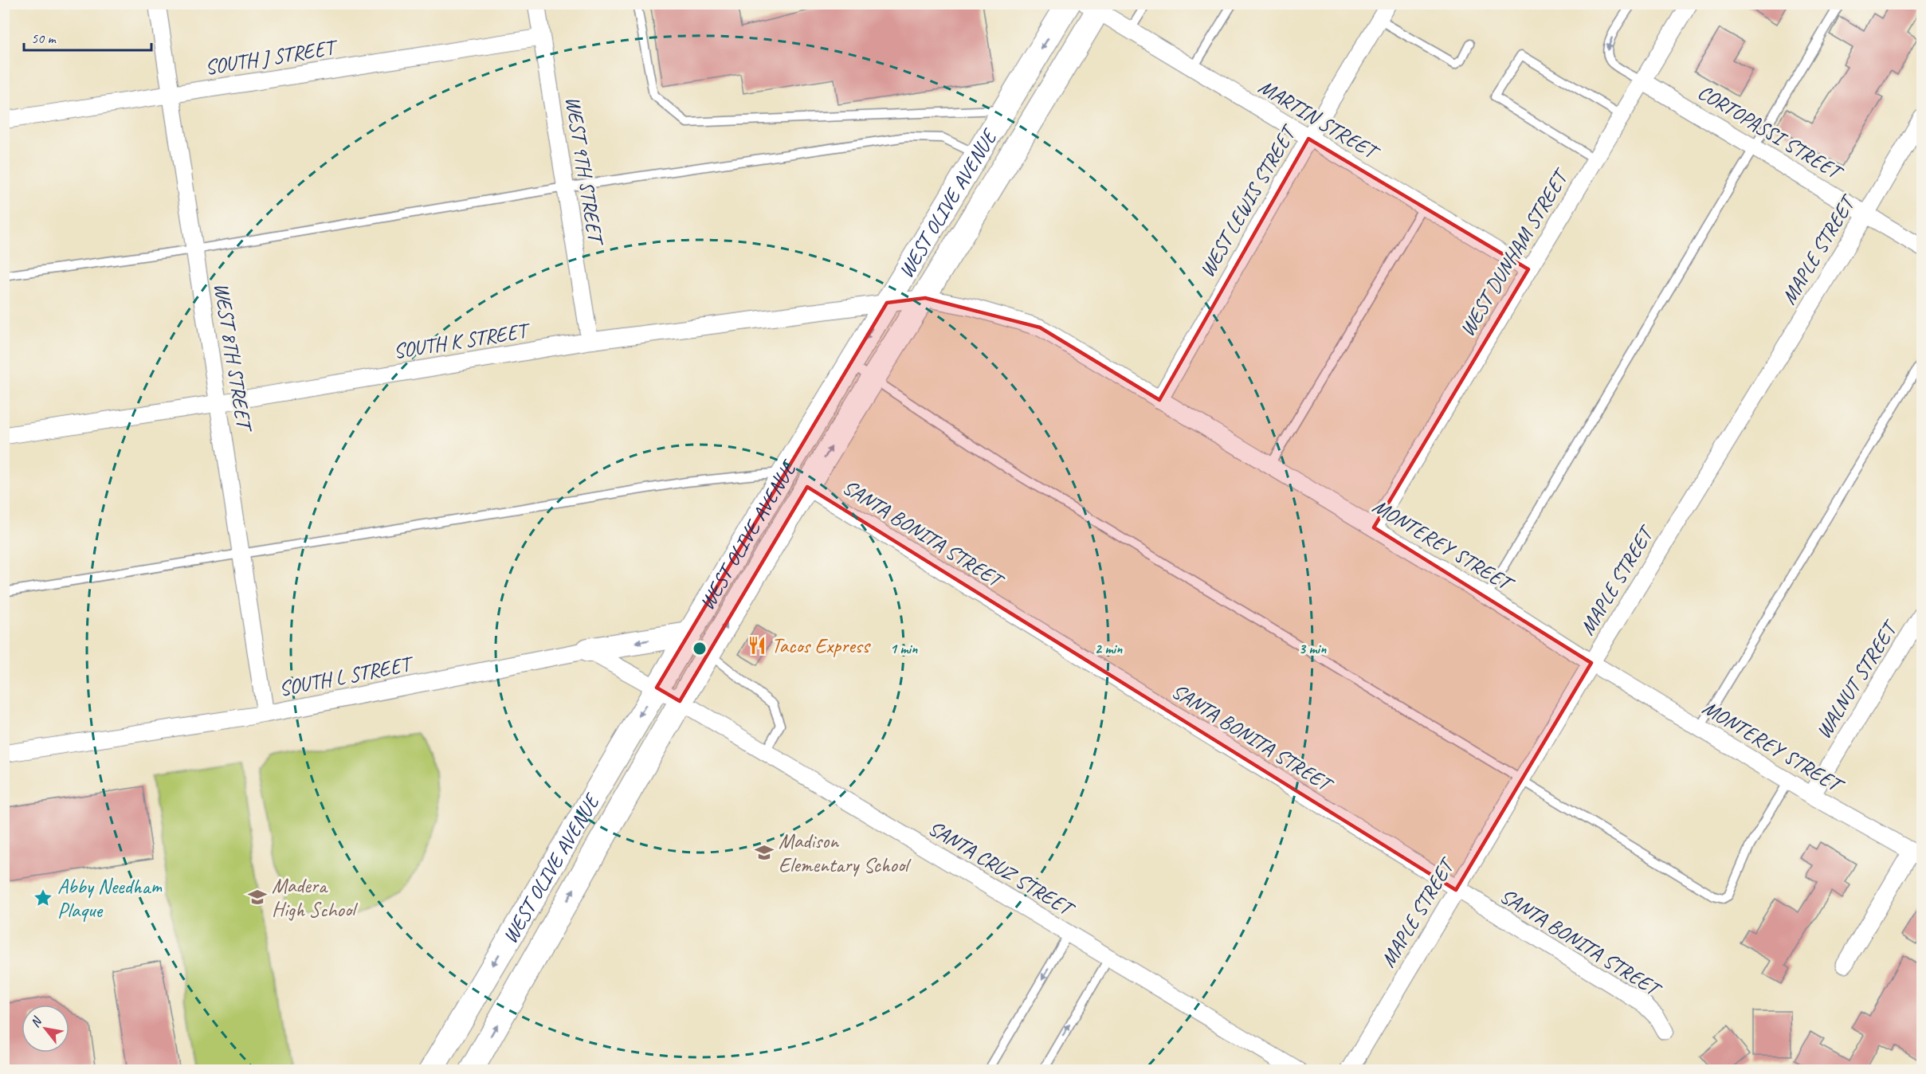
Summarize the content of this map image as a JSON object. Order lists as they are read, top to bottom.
{
  "streets": {
    "main road": ["WEST OLIVE AVENUE"],
    "street": [
      "SOUTH J STREET",
      "MARTIN STREET",
      "CORTOPASSI STREET",
      "WEST 9TH STREET",
      "WEST LEWIS STREET",
      "MAPLE STREET",
      "WEST DUNHAM STREET",
      "SOUTH K STREET",
      "WEST 8TH STREET",
      "SANTA BONITA STREET",
      "MONTEREY STREET",
      "SOUTH L STREET",
      "WALNUT STREET",
      "SANTA CRUZ STREET"
    ]
  },
  "crossings": [
    ["SOUTH J STREET", "WEST 9TH STREET"],
    ["SOUTH J STREET", "WEST 8TH STREET"],
    ["MARTIN STREET", "WEST LEWIS STREET"],
    ["MARTIN STREET", "WEST OLIVE AVENUE"],
    ["MARTIN STREET", "WEST DUNHAM STREET"],
    ["CORTOPASSI STREET", "MAPLE STREET"],
    ["CORTOPASSI STREET", "WEST DUNHAM STREET"],
    ["WEST 9TH STREET", "SOUTH K STREET"],
    ["WEST LEWIS STREET", "MONTEREY STREET"],
    ["WEST OLIVE AVENUE", "SOUTH K STREET"],
    ["WEST OLIVE AVENUE", "SANTA BONITA STREET"],
    ["WEST OLIVE AVENUE", "MONTEREY STREET"],
    ["WEST OLIVE AVENUE", "SANTA CRUZ STREET"],
    ["MAPLE STREET", "SANTA BONITA STREET"],
    ["MAPLE STREET", "MONTEREY STREET"],
    ["WEST DUNHAM STREET", "MONTEREY STREET"],
    ["SOUTH K STREET", "WEST 8TH STREET"],
    ["SOUTH K STREET", "MONTEREY STREET"],
    ["WEST 8TH STREET", "SOUTH L STREET"],
    ["MONTEREY STREET", "WALNUT STREET"]
  ],
  "places": {
    "restaurant": ["Tacos Express"],
    "school or university": ["Madison Elementary School", "Madera High School"],
    "place": ["Abby Needham Plaque"]
  },
  "scale_bar": "50 m",
  "north": "top left",
  "rings": ["1 min", "2 min", "3 min"]
}
